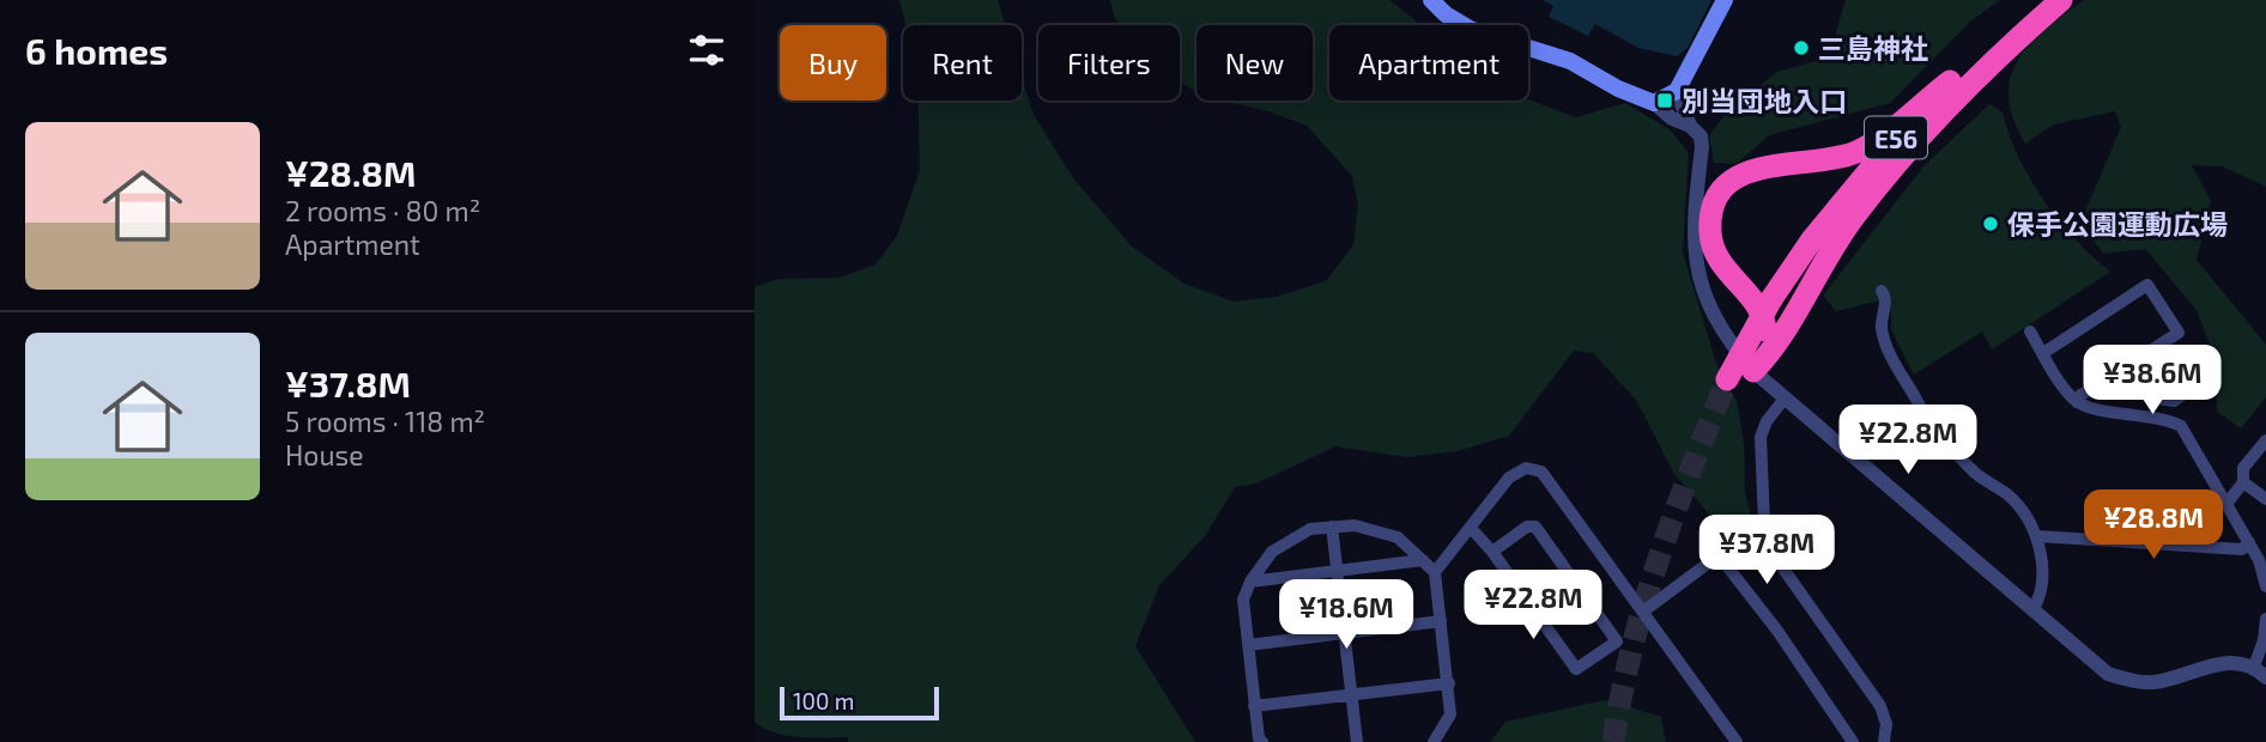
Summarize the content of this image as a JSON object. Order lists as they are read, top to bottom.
{
  "streets": {
    "highway": ["E56"]
  },
  "places": {
    "other": ["三島神社", "保手公園運動広場"],
    "transit": ["別当団地入口"]
  },
  "scale_bar": "100 m",
  "page": {
    "heading": "6 homes",
    "chip": [
      "Buy",
      "Rent",
      "Filters",
      "New",
      "Apartment"
    ],
    "list": [
      {
        "name": "¥28.8M",
        "note": "2 rooms · 80 m² · Apartment"
      },
      {
        "name": "¥37.8M",
        "note": "5 rooms · 118 m² · House"
      }
    ],
    "price": [
      "¥38.6M",
      "¥22.8M",
      "¥28.8M",
      "¥37.8M",
      "¥22.8M",
      "¥18.6M"
    ],
    "scale": "100 m"
  }
}
